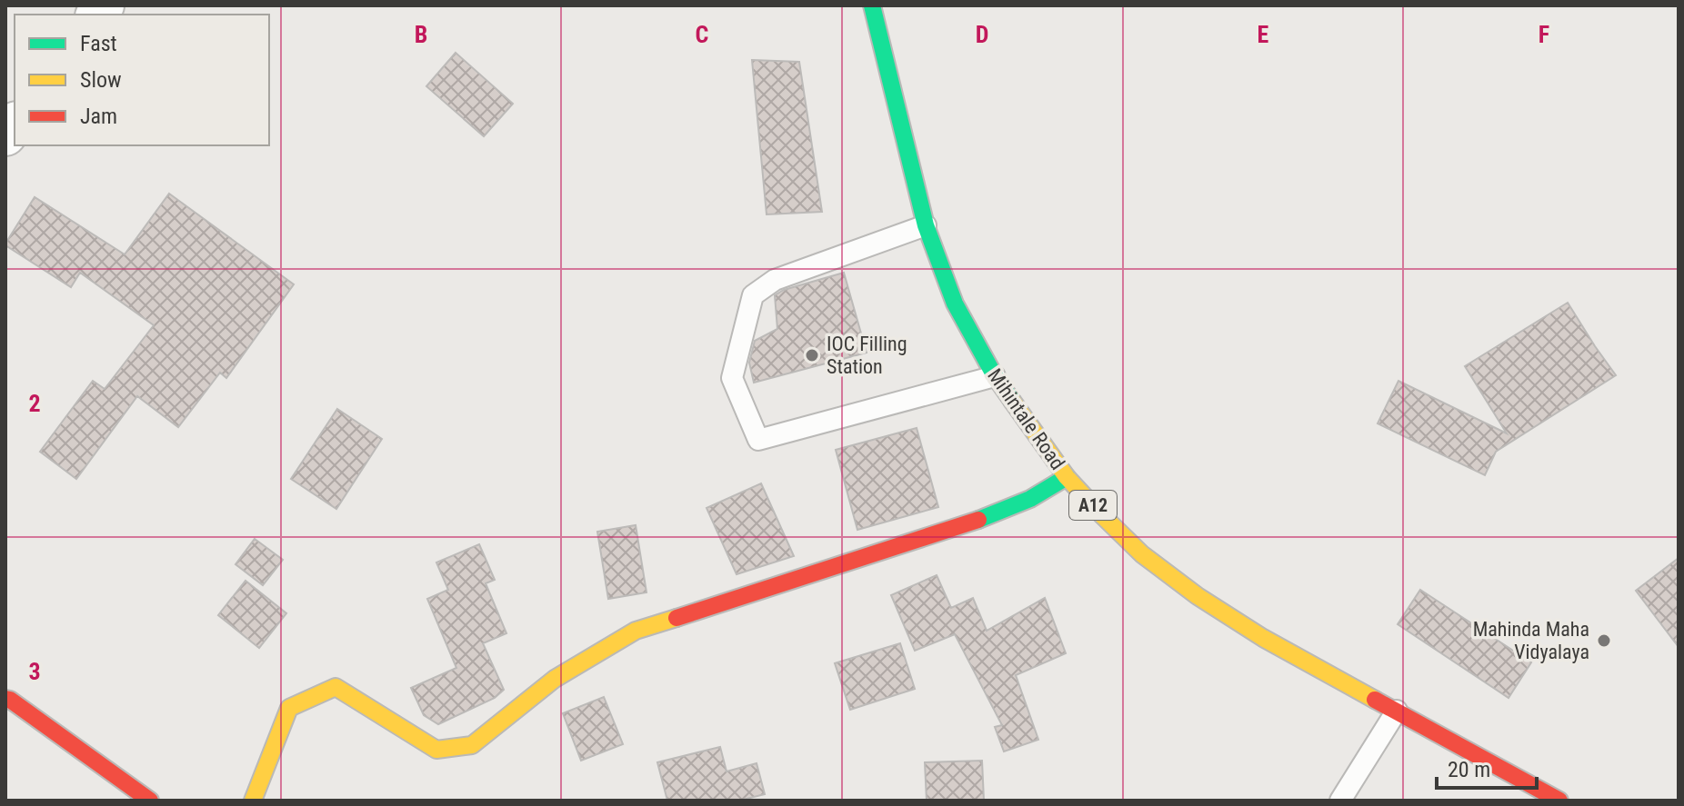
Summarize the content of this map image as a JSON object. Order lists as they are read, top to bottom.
{
  "streets": {
    "main road": ["Mihintale Road", "A12"]
  },
  "places": ["IOC Filling Station", "Mahinda Maha Vidyalaya"],
  "legend": ["Fast", "Slow", "Jam"],
  "scale_bar": "20 m",
  "grid": {
    "columns": [
      "B",
      "C",
      "D",
      "E",
      "F"
    ],
    "rows": ["2", "3"]
  }
}
